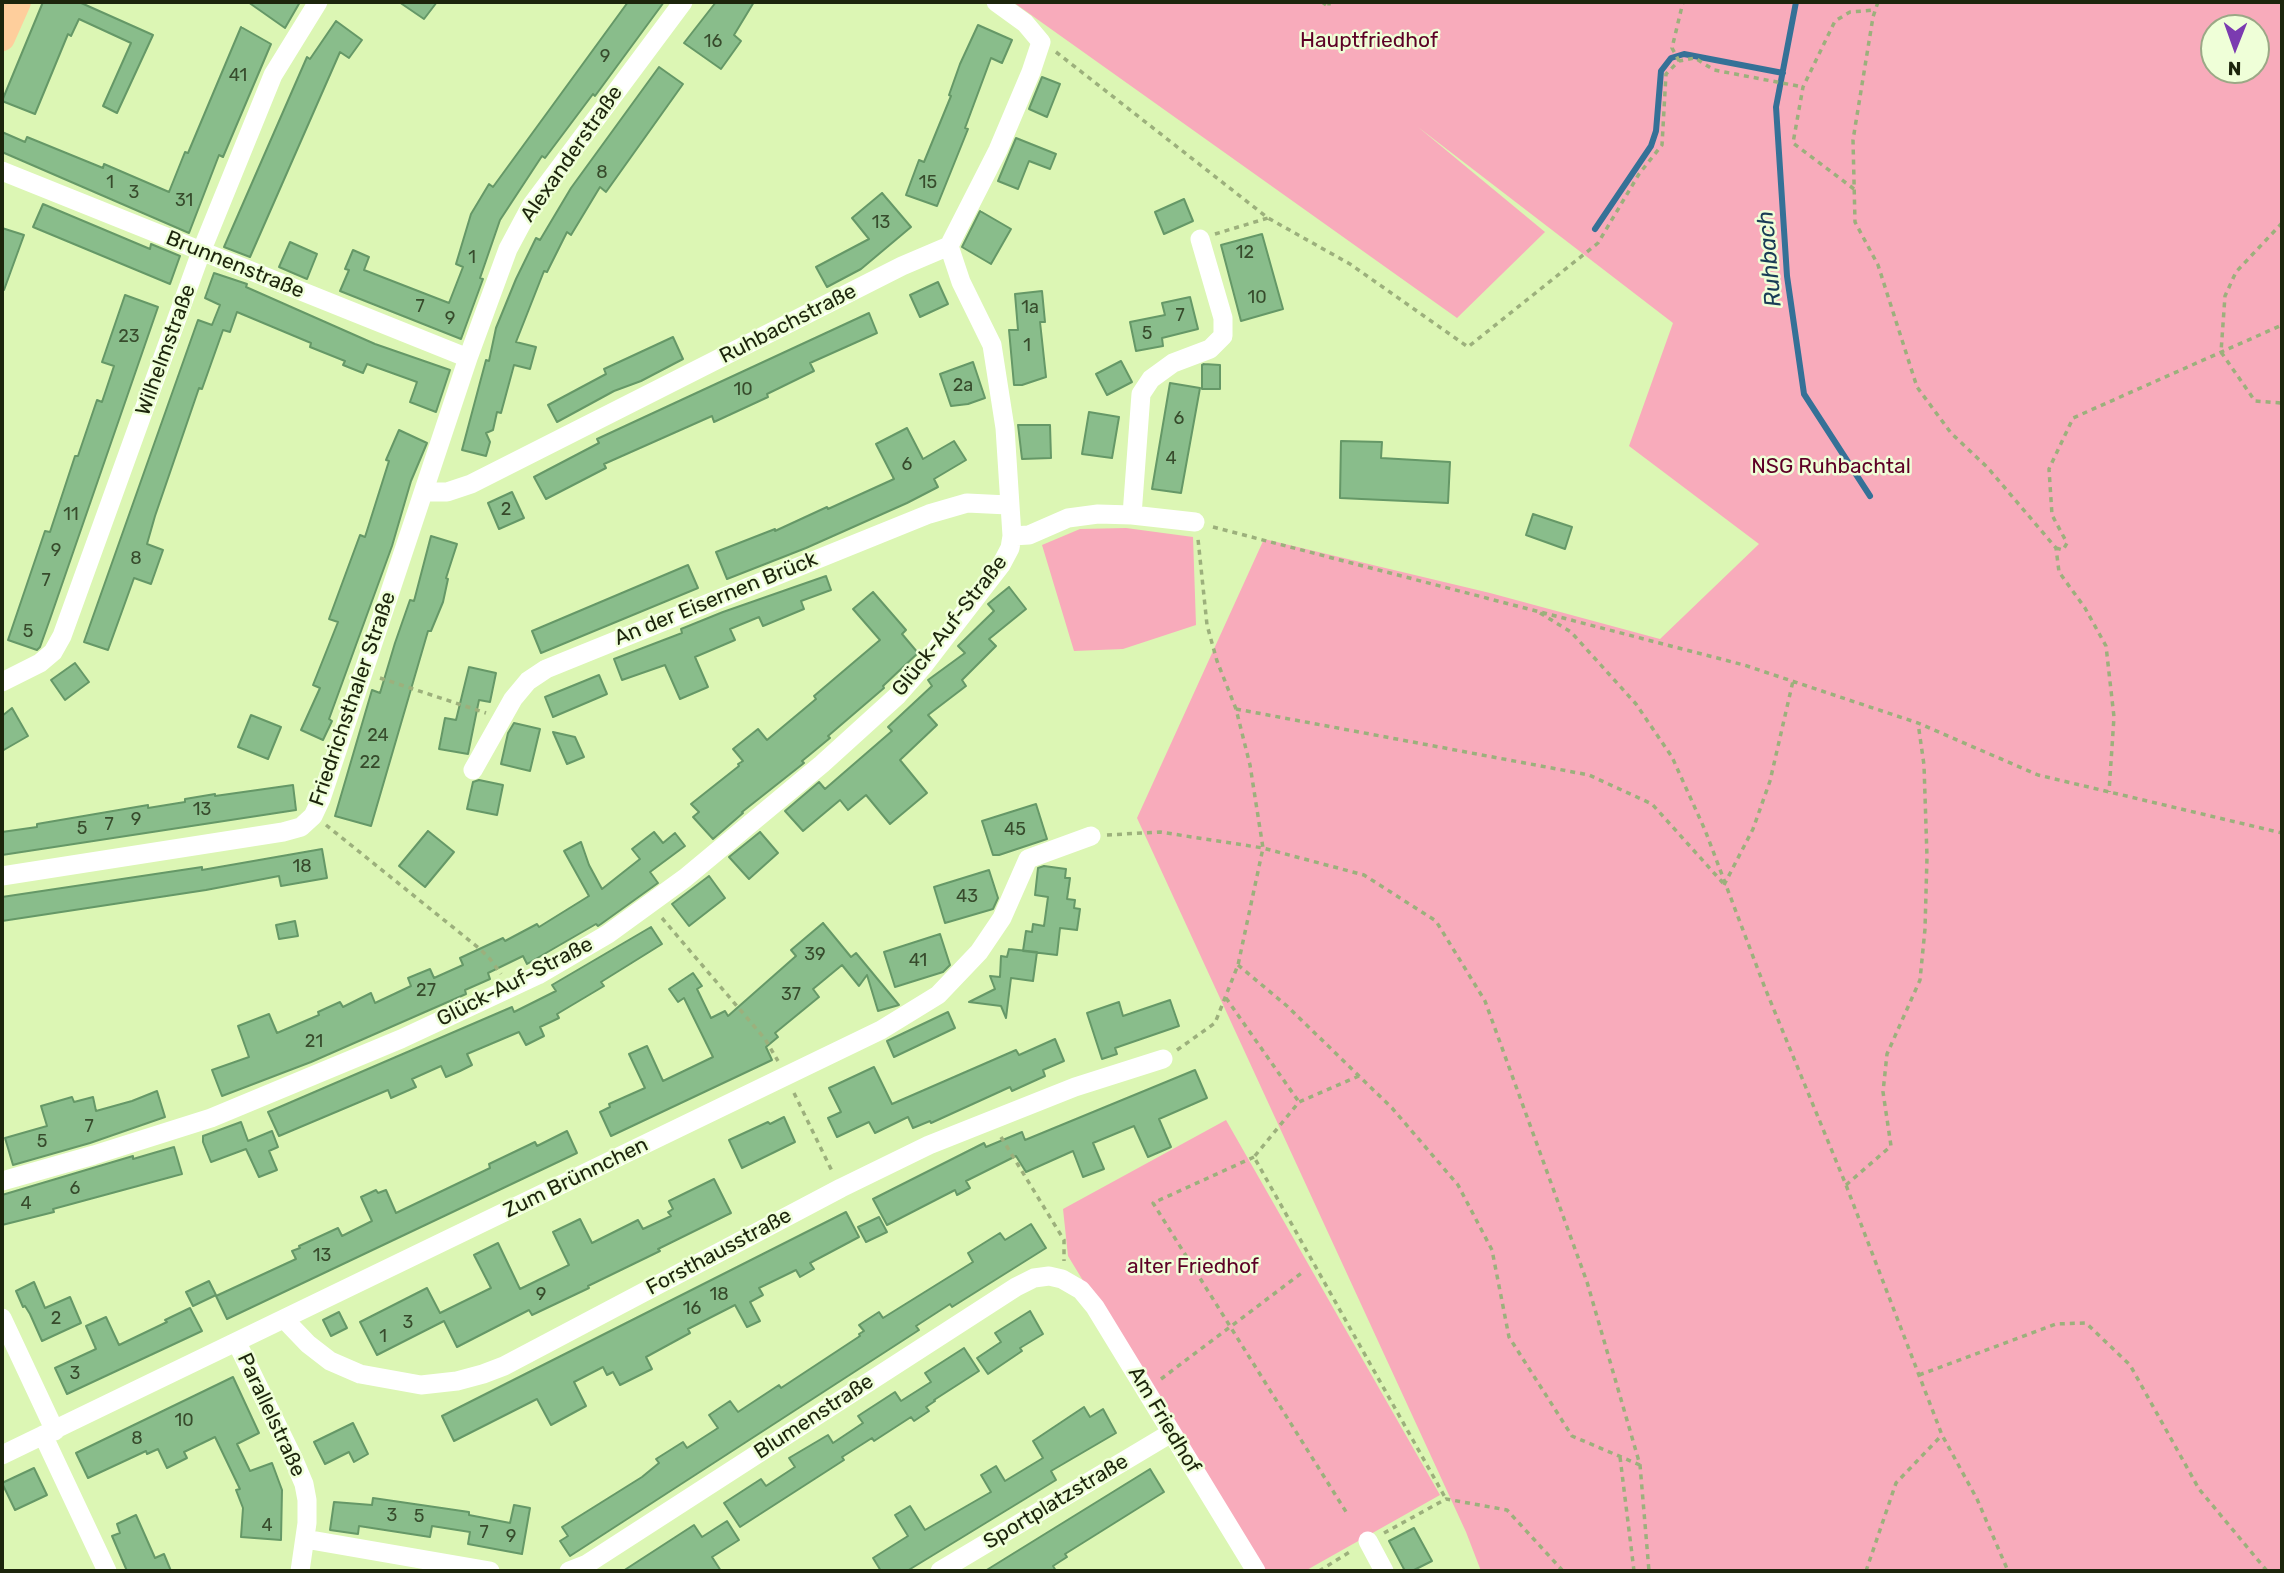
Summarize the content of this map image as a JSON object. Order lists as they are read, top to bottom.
{
  "streets": {
    "street": [
      "Alexanderstraße",
      "Brunnenstraße",
      "Ruhbachstraße",
      "Wilhelmstraße",
      "An der Eisernen Brück",
      "Glück-Auf-Straße",
      "Friedrichsthaler Straße",
      "Zum Brünnchen",
      "Forsthausstraße",
      "Parallelstraße",
      "Blumenstraße",
      "Am Friedhof",
      "Sportplatzstraße"
    ]
  },
  "crossings": [
    ["Alexanderstraße", "Brunnenstraße"],
    ["Alexanderstraße", "Friedrichsthaler Straße"],
    ["Brunnenstraße", "Wilhelmstraße"],
    ["Brunnenstraße", "Friedrichsthaler Straße"],
    ["Ruhbachstraße", "Friedrichsthaler Straße"],
    ["Zum Brünnchen", "Forsthausstraße"],
    ["Zum Brünnchen", "Parallelstraße"],
    ["Blumenstraße", "Am Friedhof"],
    ["Am Friedhof", "Sportplatzstraße"]
  ],
  "water": ["Ruhbach"],
  "parks": ["Hauptfriedhof", "NSG Ruhbachtal", "alter Friedhof"],
  "house_numbers": [
    "16",
    "9",
    "41",
    "8",
    "1",
    "15",
    "3",
    "31",
    "13",
    "12",
    "1",
    "10",
    "7",
    "1a",
    "7",
    "9",
    "5",
    "23",
    "1",
    "2a",
    "10",
    "6",
    "4",
    "6",
    "2",
    "11",
    "9",
    "8",
    "7",
    "5",
    "24",
    "22",
    "13",
    "9",
    "7",
    "5",
    "45",
    "18",
    "43",
    "39",
    "41",
    "27",
    "37",
    "21",
    "7",
    "5",
    "6",
    "4",
    "13",
    "9",
    "18",
    "16",
    "2",
    "3",
    "1",
    "3",
    "10",
    "8",
    "3",
    "5",
    "4",
    "7",
    "9"
  ],
  "north": "bottom"
}
